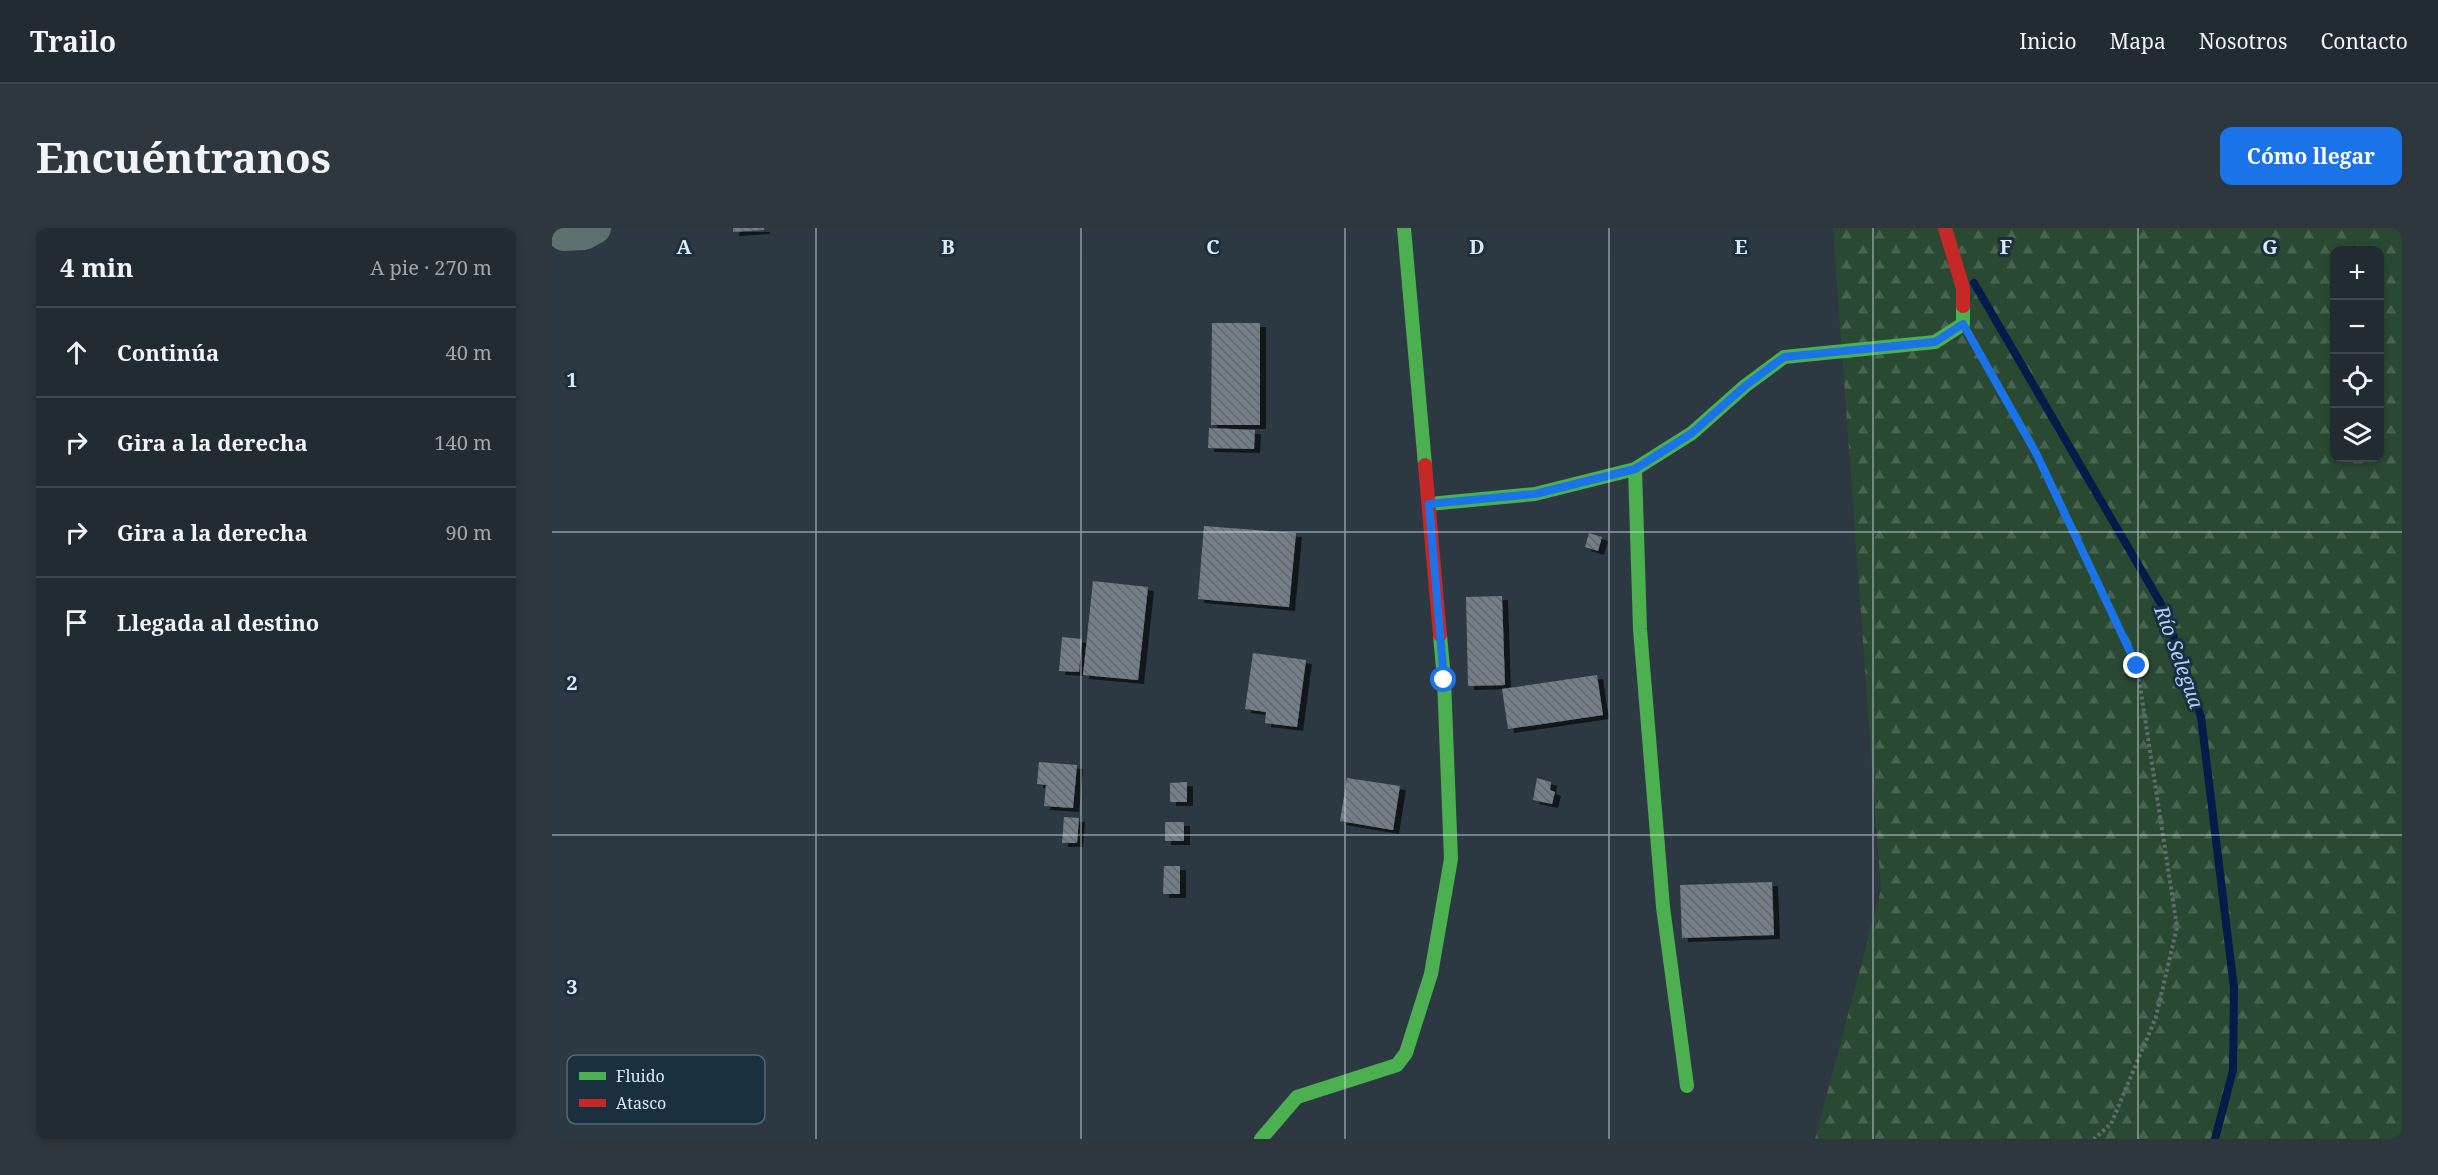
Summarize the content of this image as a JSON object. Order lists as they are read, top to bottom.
{
  "water": ["Río Selegua"],
  "legend": ["Fluido", "Atasco"],
  "page": {
    "header": "Trailo",
    "nav": [
      "Inicio",
      "Mapa",
      "Nosotros",
      "Contacto"
    ],
    "buttons": "Cómo llegar",
    "title": "Encuéntranos",
    "heading": ["4 min", "A pie · 270 m"],
    "map_buttons": ["+", "−"],
    "list": [
      ["Continúa", "40 m"],
      ["Gira a la derecha", "140 m"],
      ["Gira a la derecha", "90 m"],
      "Llegada al destino"
    ]
  },
  "grid": {
    "columns": [
      "A",
      "B",
      "C",
      "D",
      "E",
      "F",
      "G"
    ],
    "rows": ["1", "2", "3"]
  }
}
